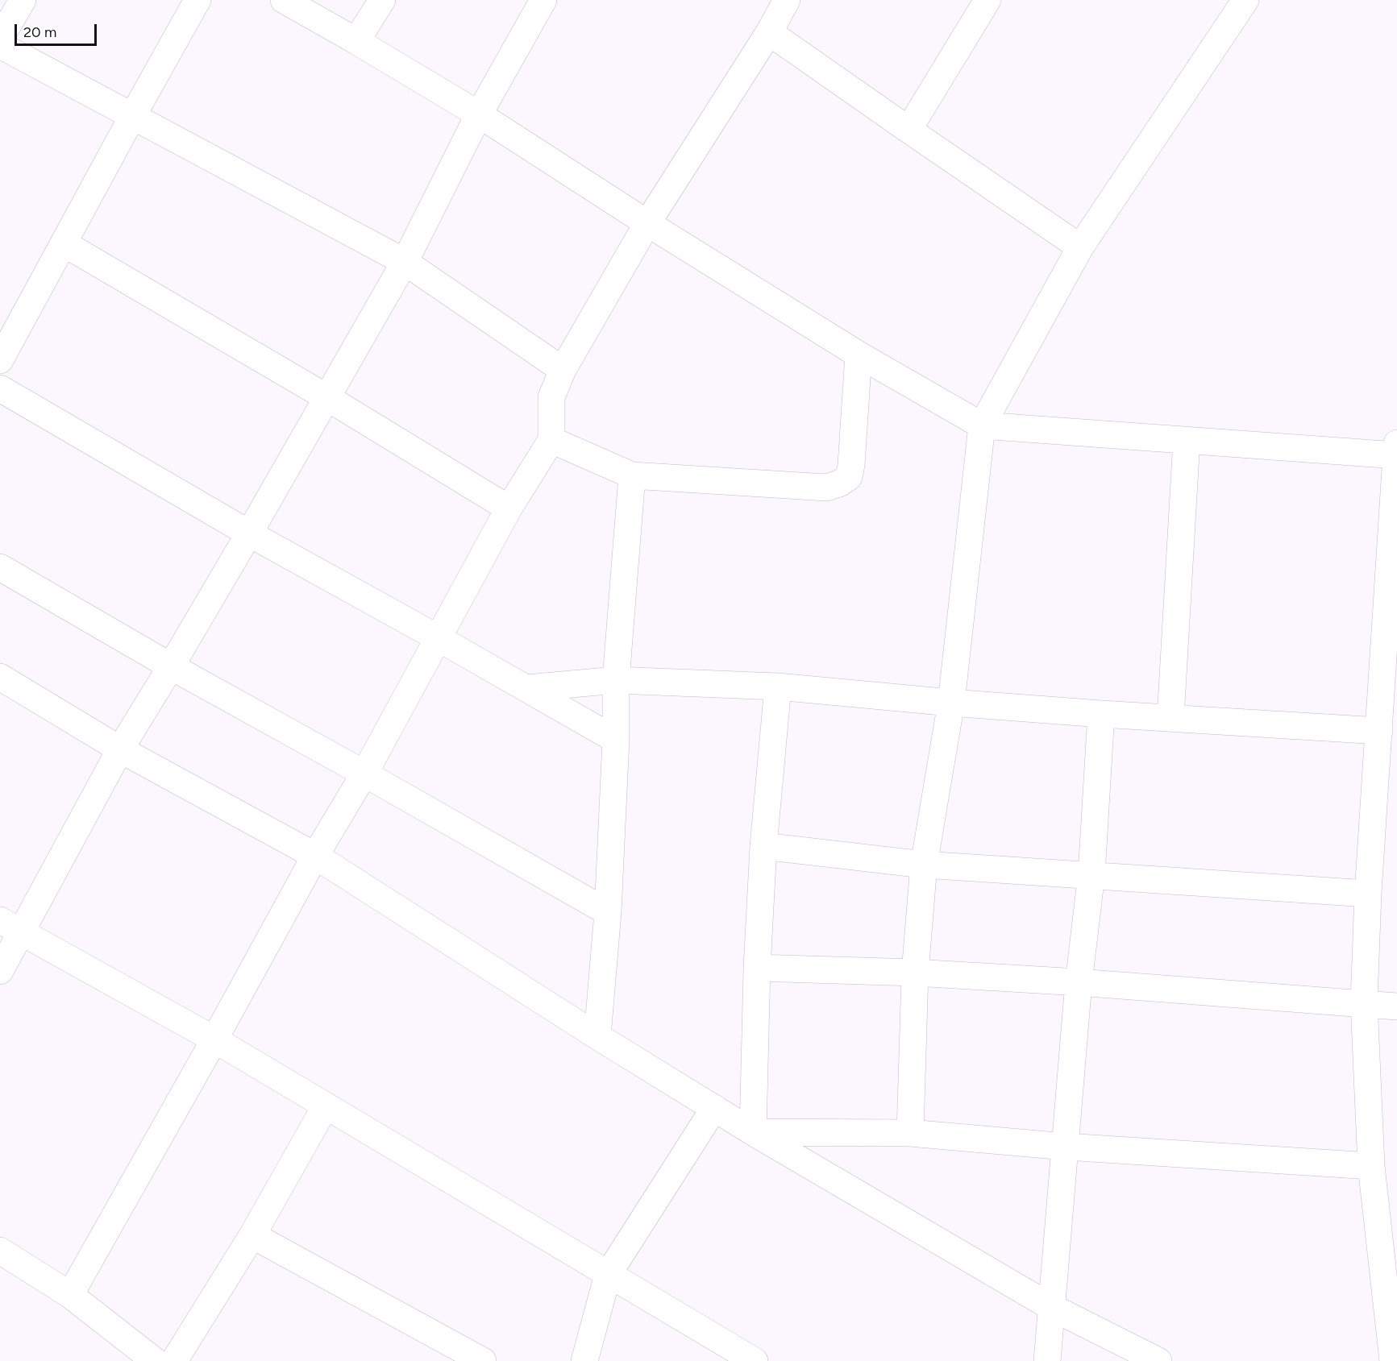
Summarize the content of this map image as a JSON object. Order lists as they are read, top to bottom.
{
  "scale_bar": "20 m"
}
